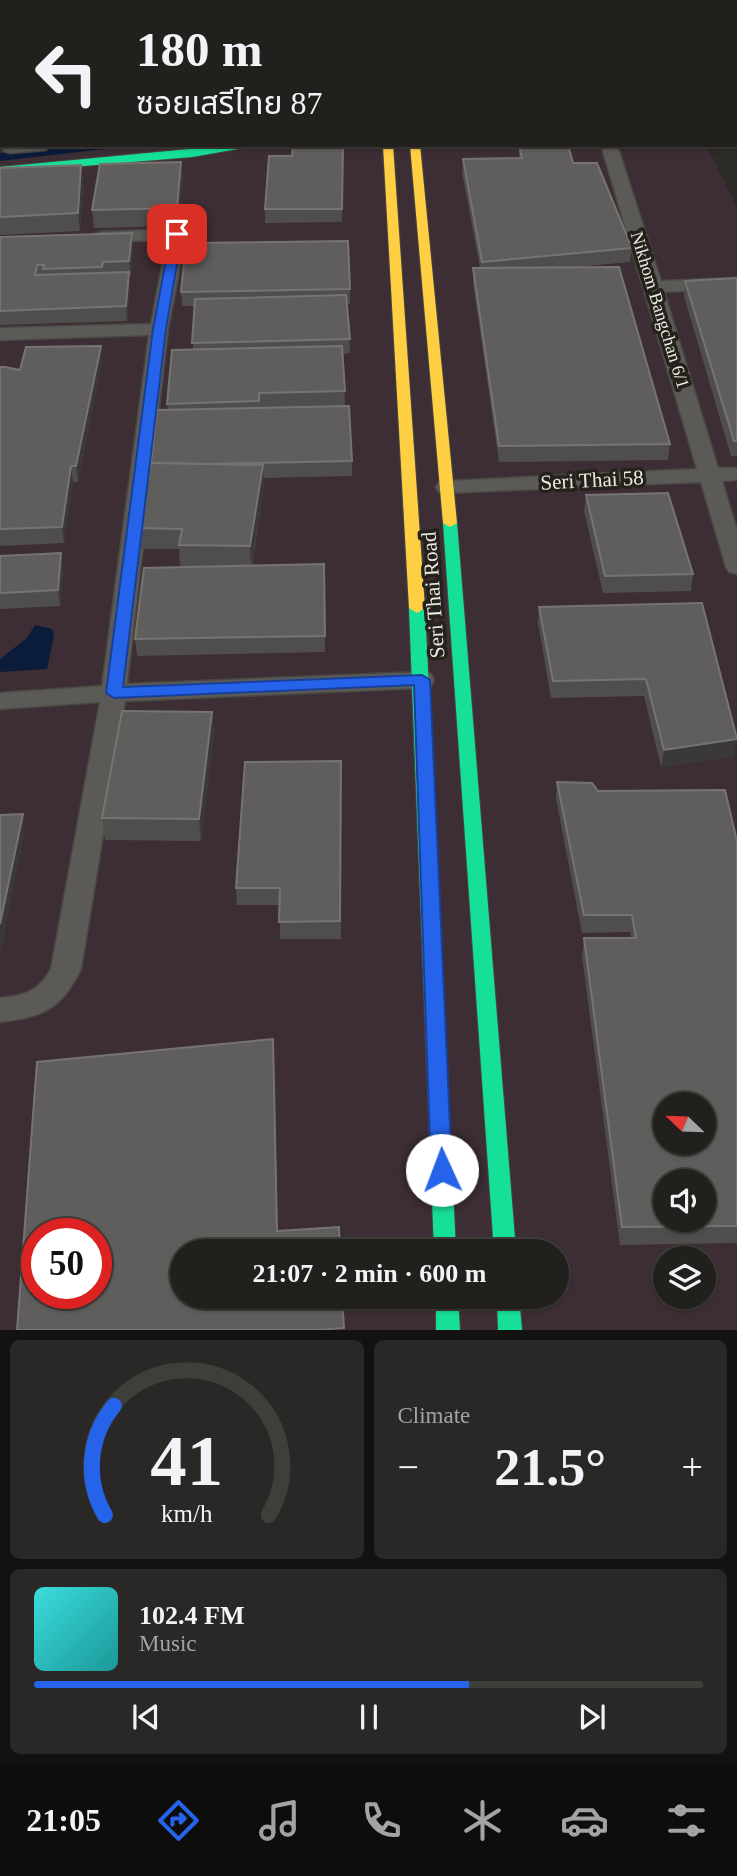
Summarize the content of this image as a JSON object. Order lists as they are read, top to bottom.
{
  "streets": {
    "main road": ["Seri Thai Road"],
    "street": ["Nikhom Bangchan 6/1", "Seri Thai 58"]
  },
  "crossings": [
    ["Nikhom Bangchan 6/1", "Seri Thai 58"],
    ["Seri Thai 58", "Seri Thai Road"]
  ],
  "north": "top left",
  "page": {
    "turn": ["180 m", "ซอยเสรีไทย 87"],
    "limit": "50",
    "trip": "21:07 · 2 min · 600 m",
    "tile": "Climate",
    "heat": ["−", "21.5°", "+"],
    "song": ["102.4 FM", "Music"],
    "tabs": "21:05",
    "gauge": ["41", "km/h"]
  }
}
